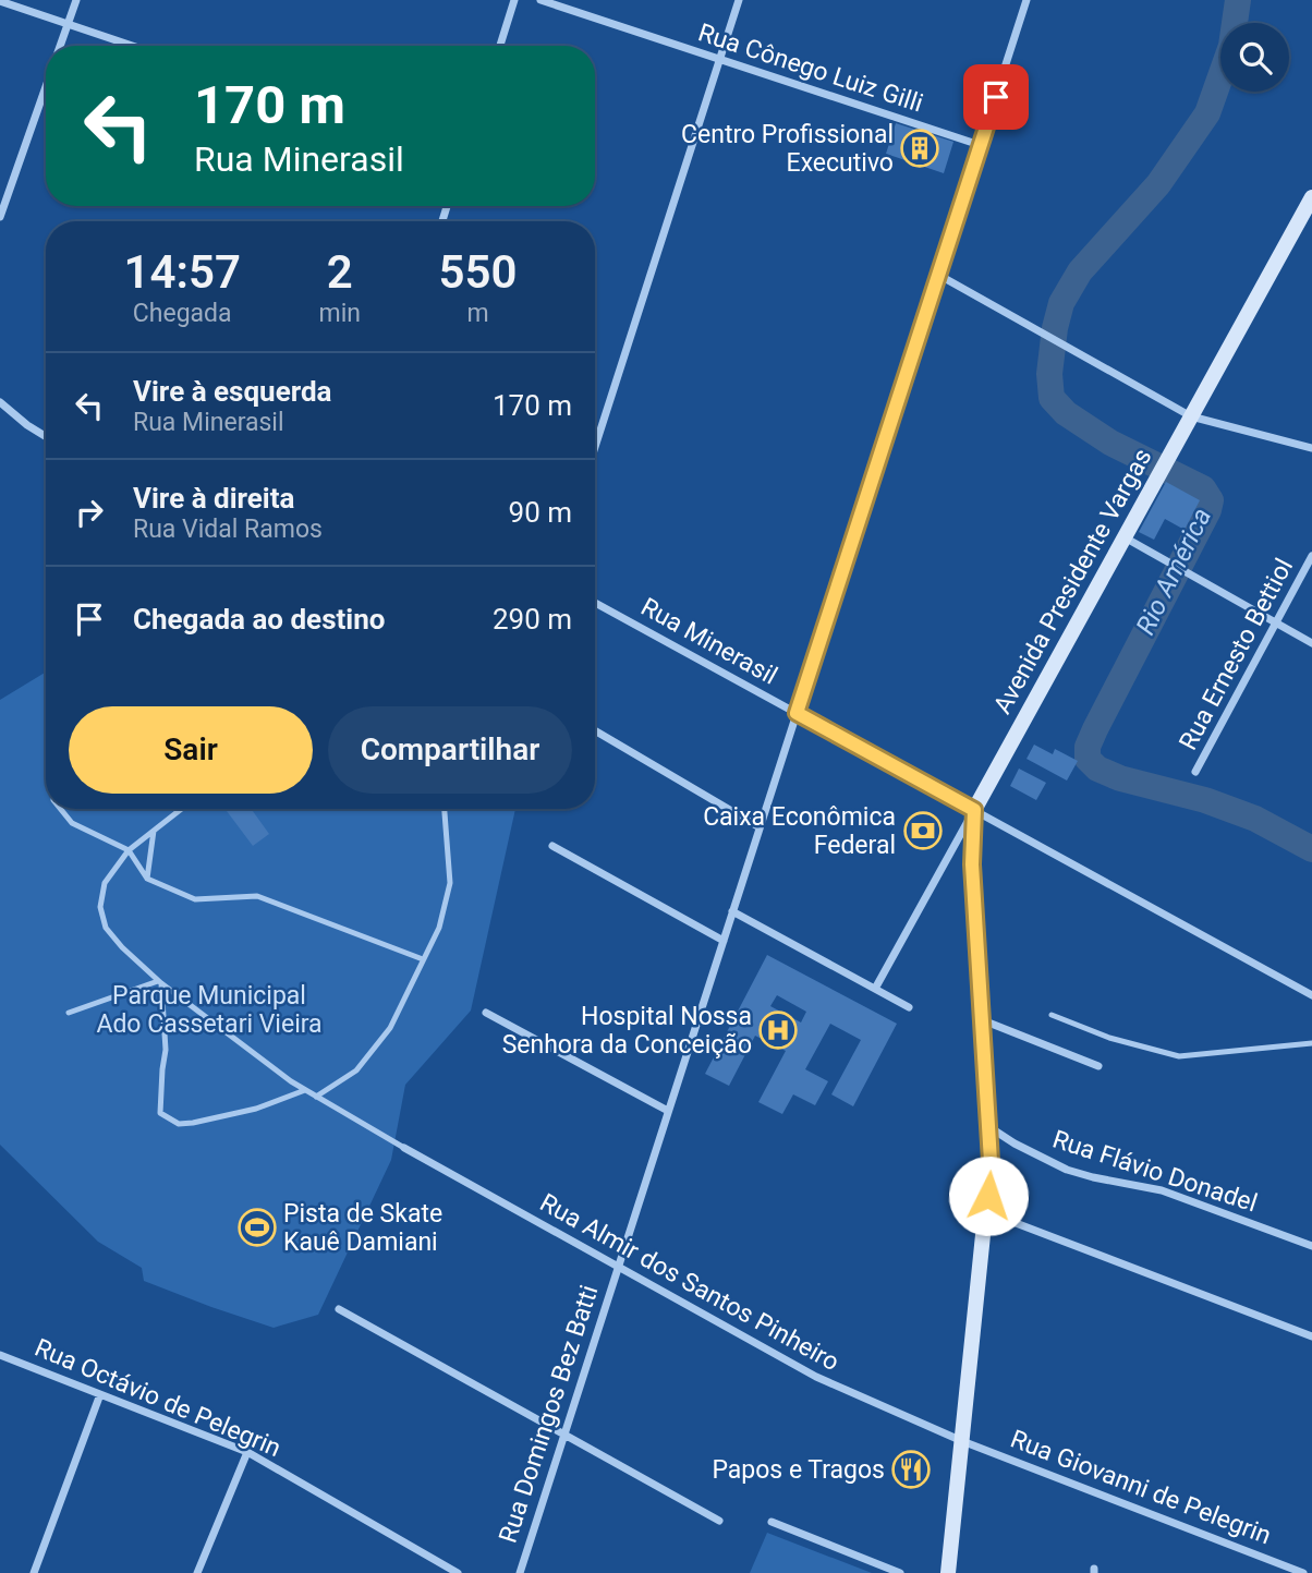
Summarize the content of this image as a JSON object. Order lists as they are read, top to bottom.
{
  "streets": {
    "street": [
      "Rua Cônego Luiz Gilli",
      "Avenida Presidente Vargas",
      "Rua Minerasil",
      "Rua Ernesto Bettiol",
      "Rua Flávio Donadel",
      "Rua Almir dos Santos Pinheiro",
      "Rua Octávio de Pelegrin",
      "Rua Domingos Bez Batti",
      "Rua Giovanni de Pelegrin"
    ]
  },
  "crossings": [
    ["Rua Cônego Luiz Gilli", "Rua Domingos Bez Batti"],
    ["Avenida Presidente Vargas", "Rua Minerasil"],
    ["Rua Minerasil", "Rua Domingos Bez Batti"],
    ["Rua Almir dos Santos Pinheiro", "Rua Domingos Bez Batti"],
    ["Rua Almir dos Santos Pinheiro", "Rua Giovanni de Pelegrin"]
  ],
  "water": ["Rio América"],
  "parks": ["Parque Municipal Ado Cassetari Vieira"],
  "places": {
    "building": ["Centro Profissional Executivo"],
    "bank": ["Caixa Econômica Federal"],
    "hospital": ["Hospital Nossa Senhora da Conceição"],
    "sports": ["Pista de Skate Kauê Damiani"],
    "restaurant": ["Papos e Tragos"]
  },
  "page": {
    "turn": ["170 m", "Rua Minerasil"],
    "eta": [
      "14:57",
      "Chegada",
      "2",
      "min",
      "550",
      "m"
    ],
    "list": [
      {
        "name": "Vire à esquerda",
        "note": "Rua Minerasil",
        "value": "170 m"
      },
      {
        "name": "Vire à direita",
        "note": "Rua Vidal Ramos",
        "value": "90 m"
      },
      {
        "name": "Chegada ao destino",
        "value": "290 m"
      }
    ],
    "buttons": ["Sair", "Compartilhar"]
  }
}
